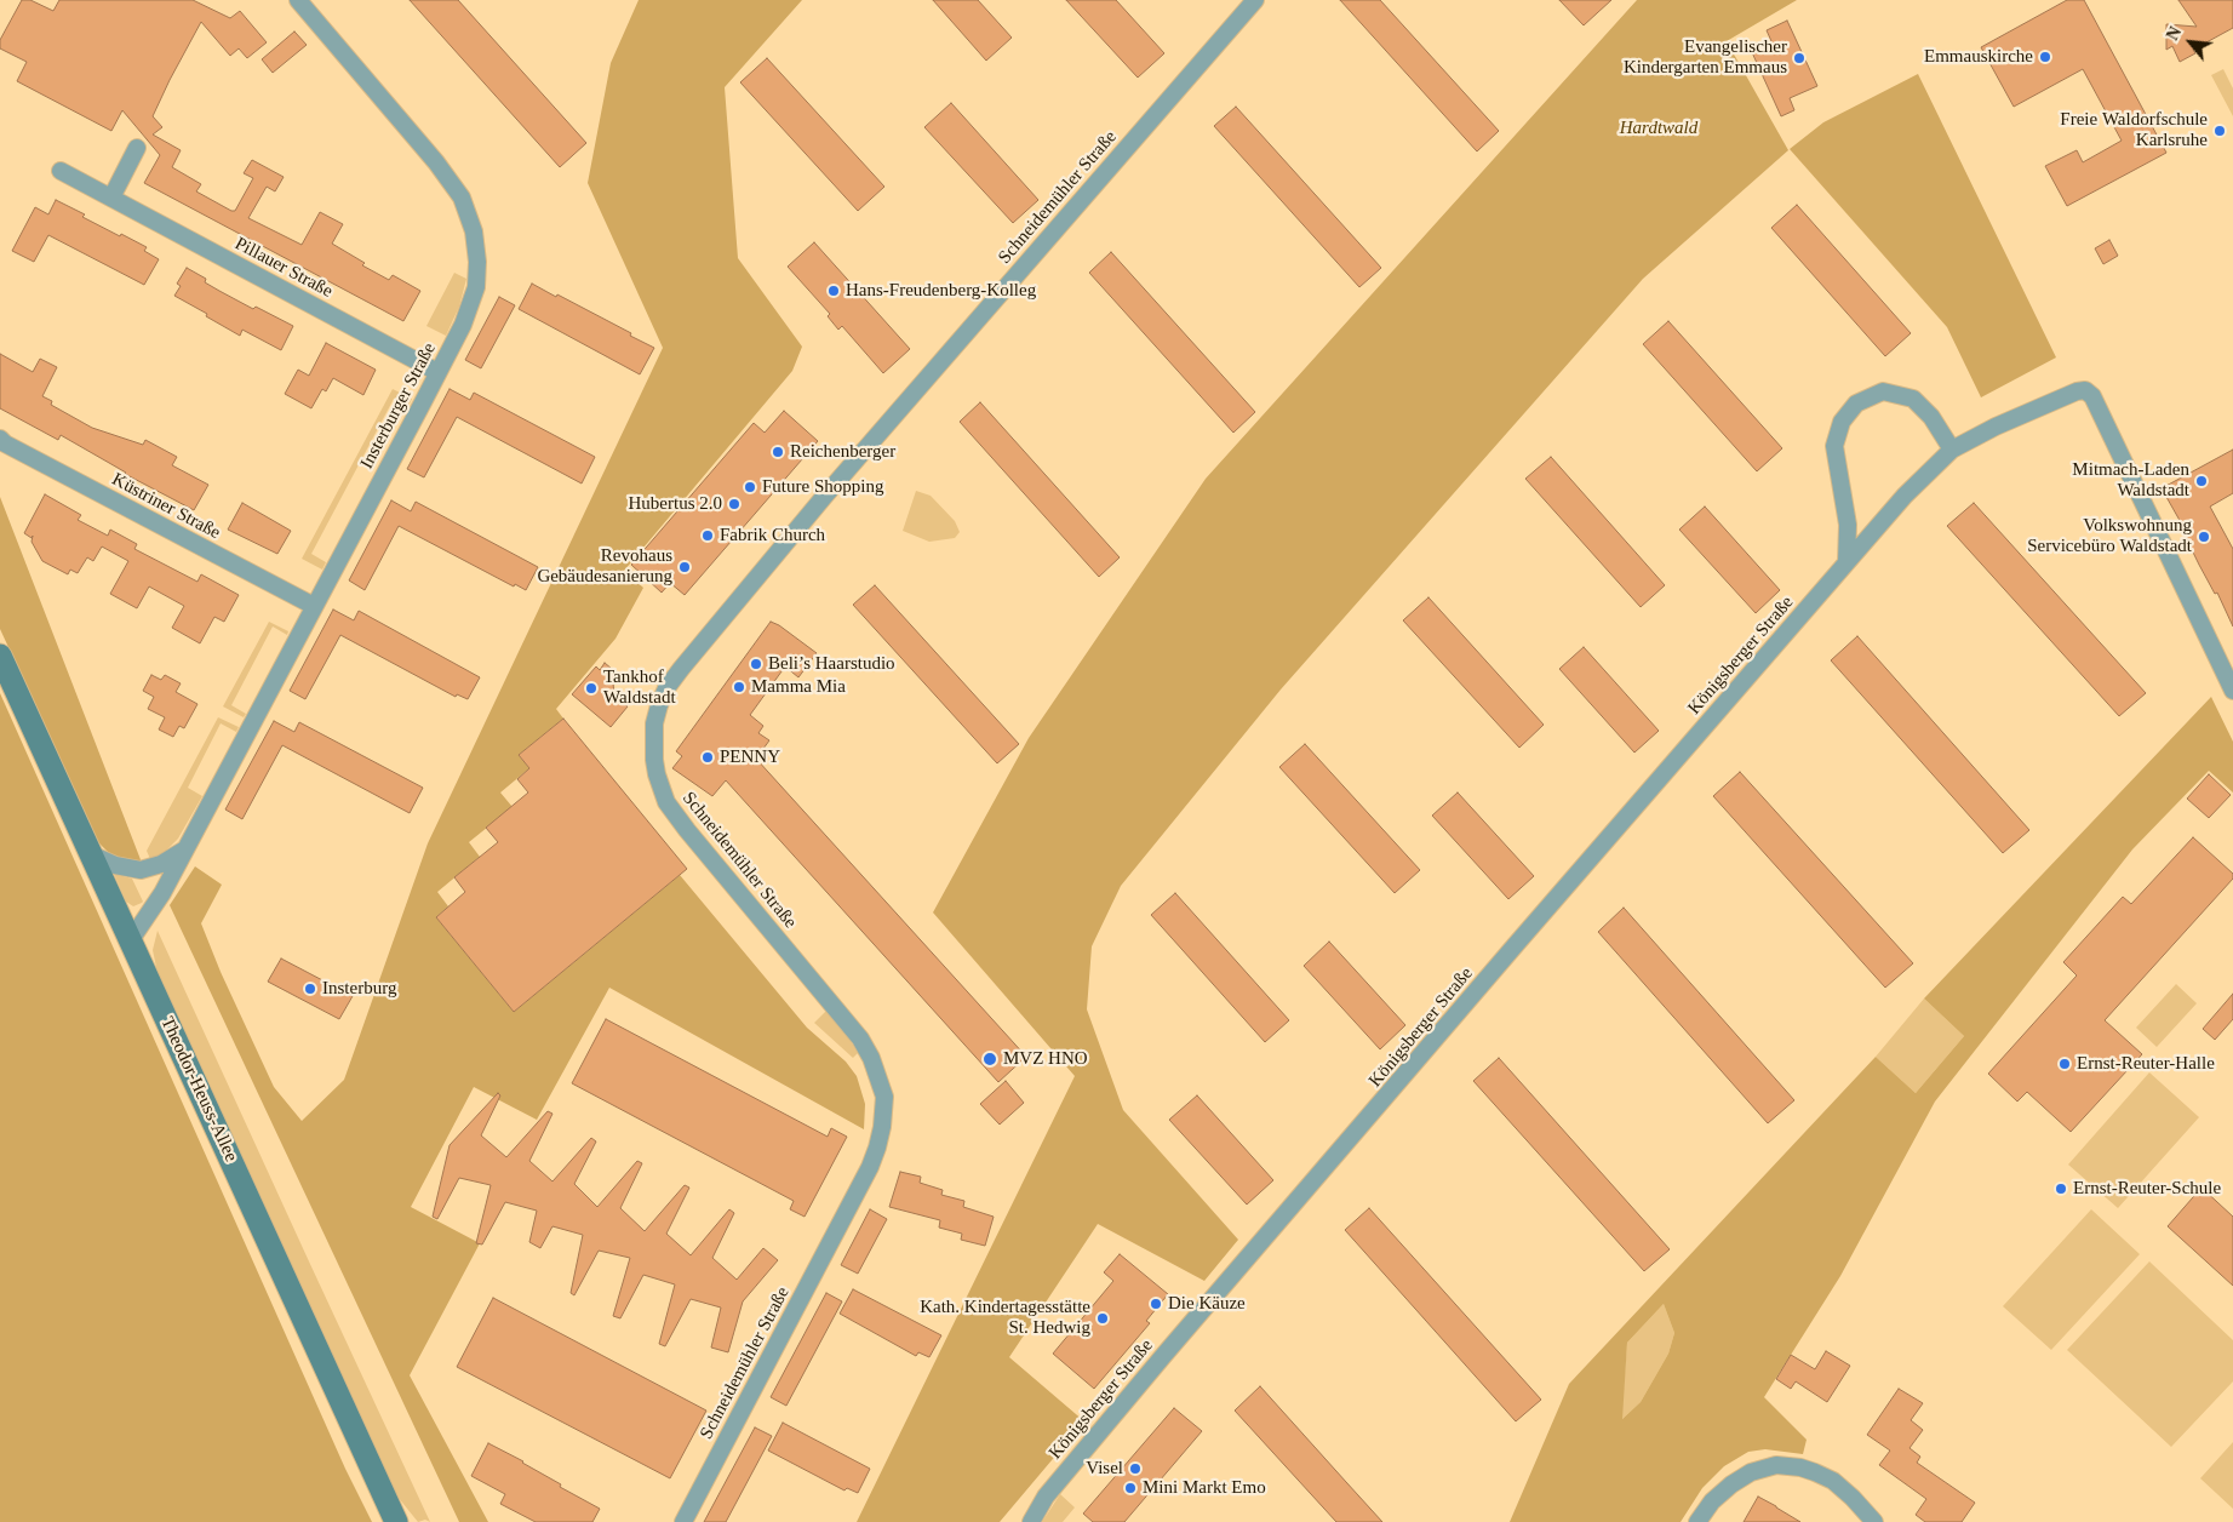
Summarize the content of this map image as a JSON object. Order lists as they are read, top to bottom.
{
  "streets": {
    "main road": ["Theodor-Heuss-Allee"],
    "street": [
      "Schneidemühler Straße",
      "Pillauer Straße",
      "Insterburger Straße",
      "Küstriner Straße",
      "Königsberger Straße"
    ]
  },
  "crossings": [
    ["Pillauer Straße", "Insterburger Straße"],
    ["Insterburger Straße", "Küstriner Straße"],
    ["Insterburger Straße", "Theodor-Heuss-Allee"]
  ],
  "parks": ["Hardtwald"],
  "places": [
    "Emmauskirche",
    "Evangelischer Kindergarten Emmaus",
    "Freie Waldorfschule Karlsruhe",
    "Hans-Freudenberg-Kolleg",
    "Reichenberger",
    "Mitmach-Laden Waldstadt",
    "Future Shopping",
    "Hubertus 2.0",
    "Fabrik Church",
    "Volkswohnung Servicebüro Waldstadt",
    "Revohaus Gebäudesanierung",
    "Beli’s Haarstudio",
    "Mamma Mia",
    "Tankhof Waldstadt",
    "PENNY",
    "Insterburg",
    "MVZ HNO",
    "Ernst-Reuter-Halle",
    "Ernst-Reuter-Schule",
    "Die Käuze",
    "Kath. Kindertagesstätte St. Hedwig",
    "Visel",
    "Mini Markt Emo"
  ],
  "north": "top left"
}
